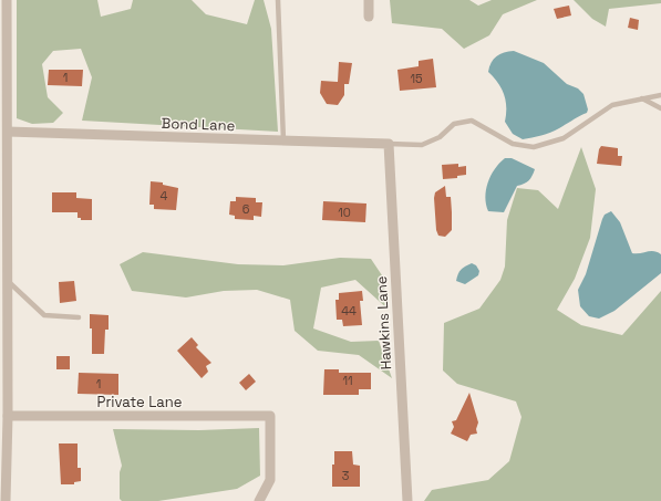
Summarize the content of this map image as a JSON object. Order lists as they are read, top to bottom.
{
  "streets": {
    "street": ["Bond Lane", "Hawkins Lane", "Private Lane"]
  },
  "crossings": [
    ["Bond Lane", "Hawkins Lane"]
  ],
  "house_numbers": [
    "1",
    "15",
    "4",
    "6",
    "10",
    "44",
    "11",
    "1",
    "3"
  ]
}
